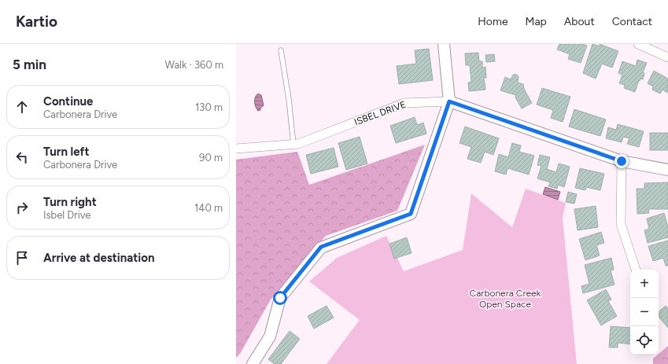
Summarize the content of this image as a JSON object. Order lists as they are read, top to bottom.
{
  "streets": {
    "street": ["ISBEL DRIVE"]
  },
  "parks": ["Carbonera Creek Open Space"],
  "page": {
    "header": "Kartio",
    "nav": [
      "Home",
      "Map",
      "About",
      "Contact"
    ],
    "heading": ["5 min", "Walk · 360 m"],
    "list": [
      ["Continue", "Carbonera Drive", "130 m"],
      ["Turn left", "Carbonera Drive", "90 m"],
      ["Turn right", "Isbel Drive", "140 m"],
      "Arrive at destination"
    ],
    "map_buttons": ["+", "−"]
  }
}
